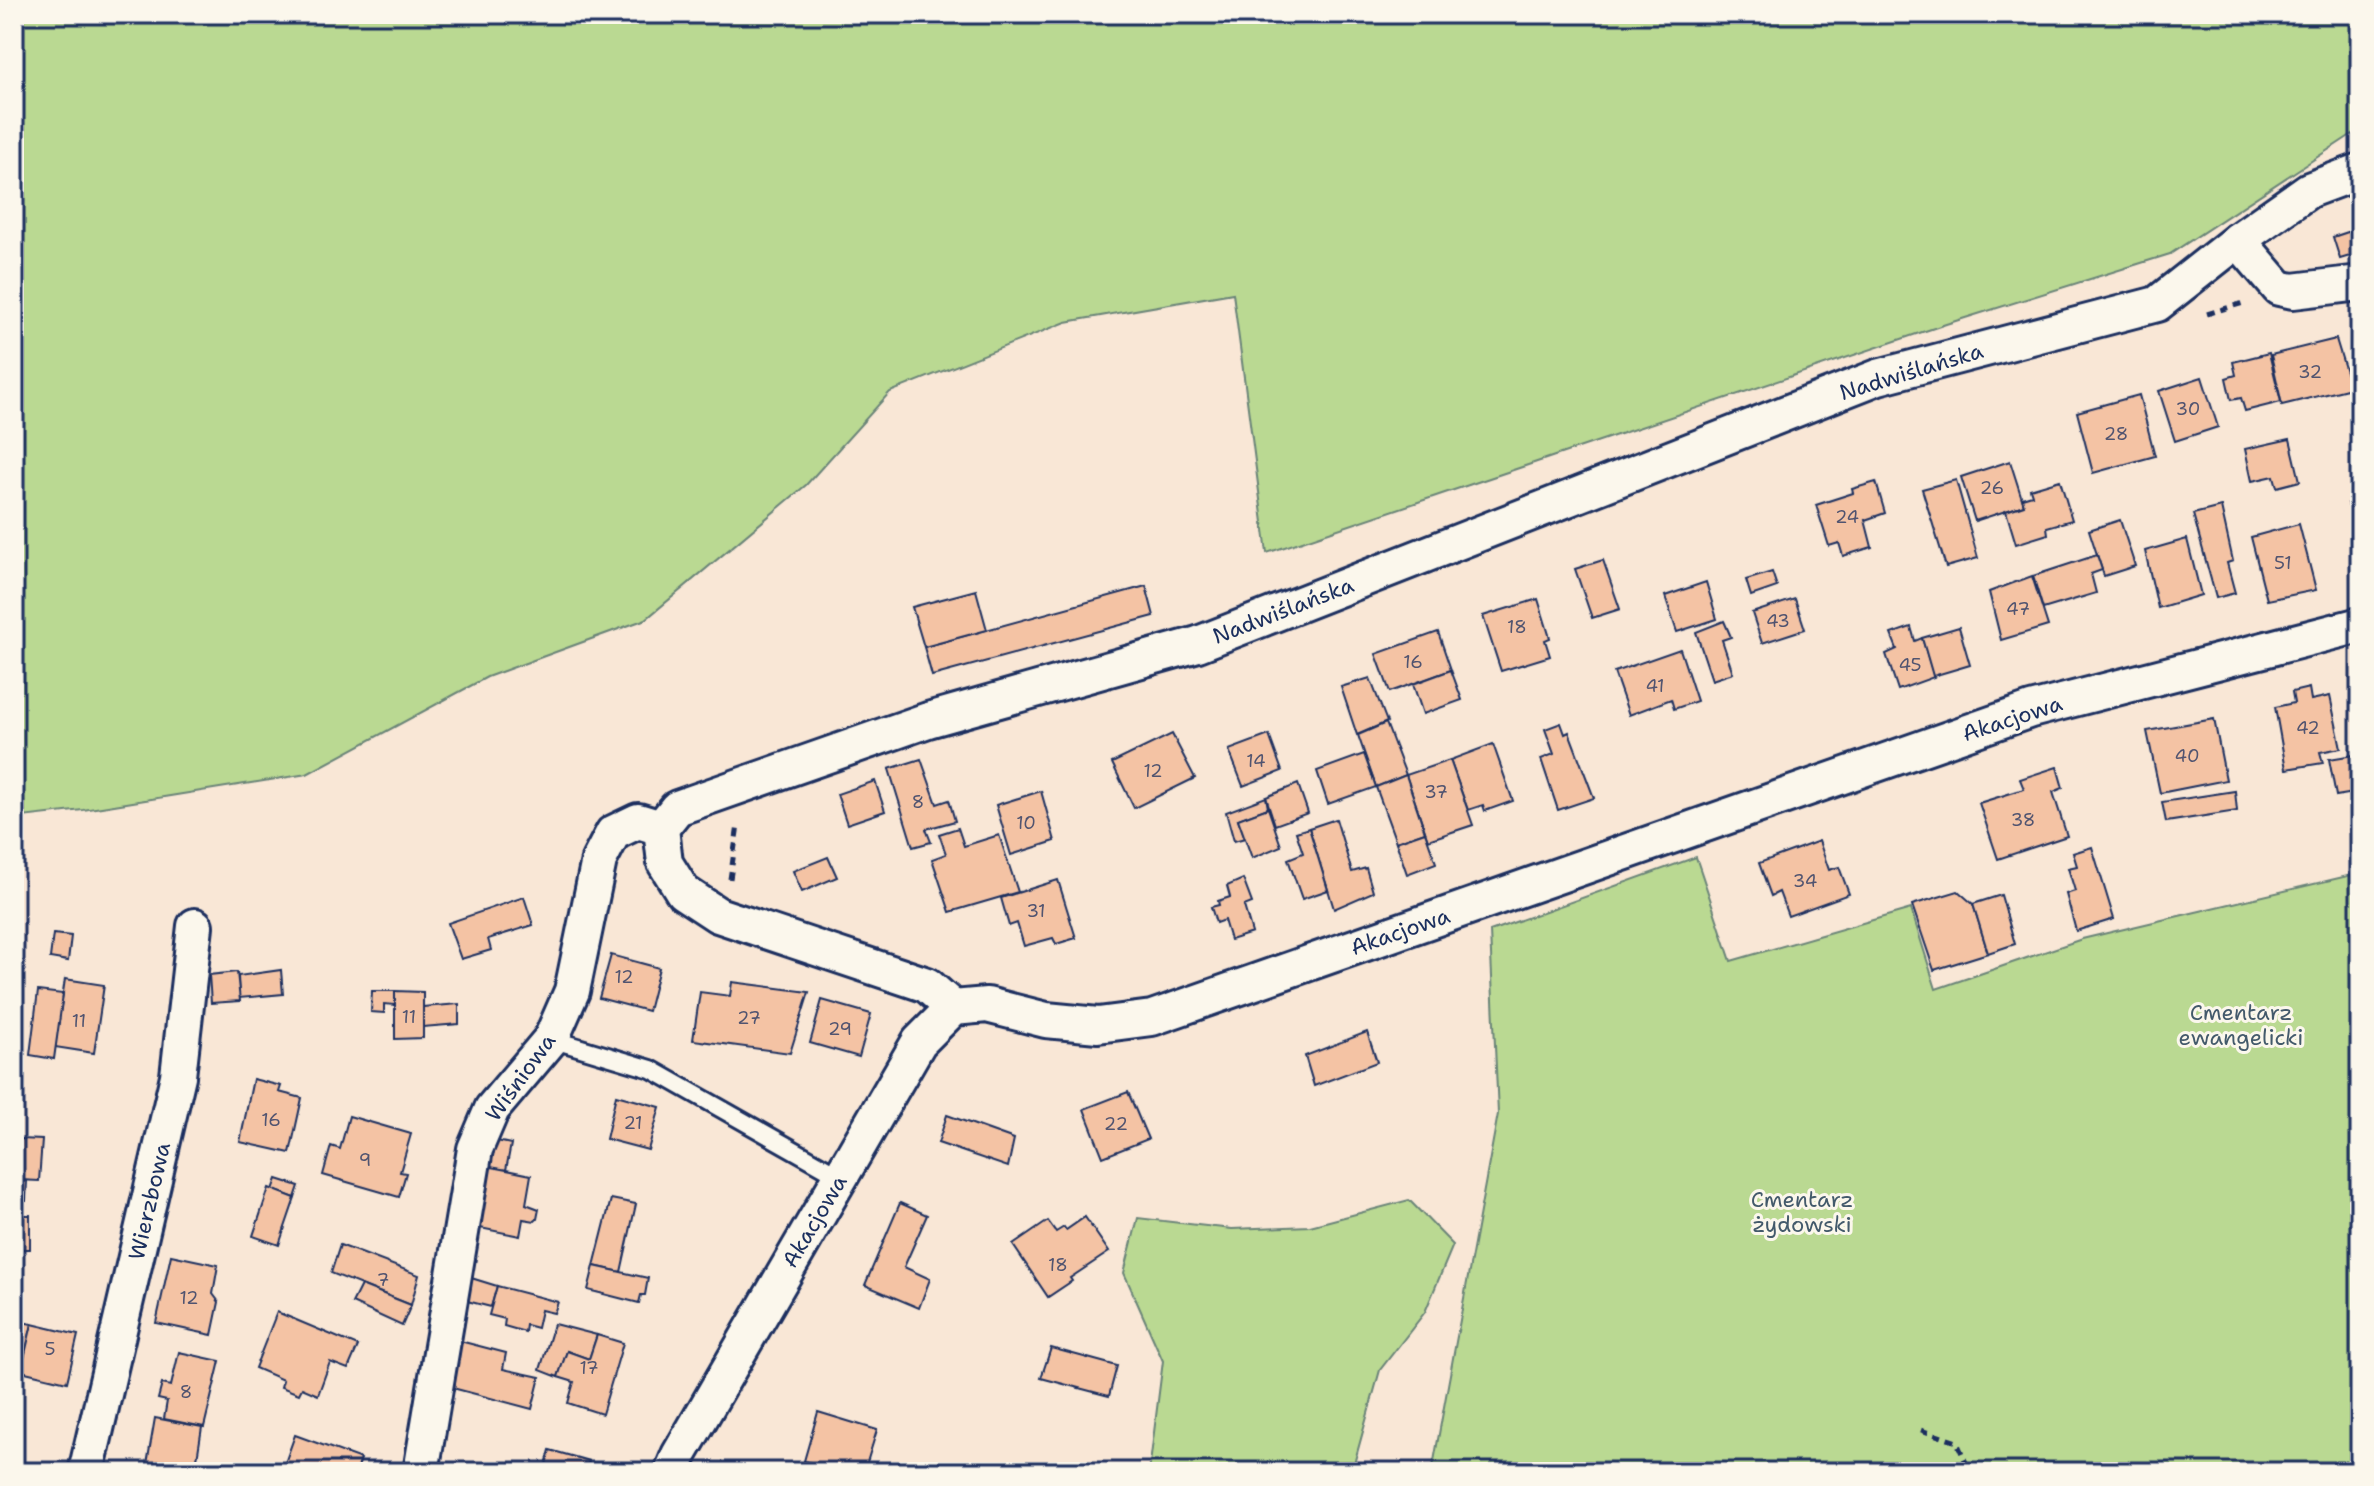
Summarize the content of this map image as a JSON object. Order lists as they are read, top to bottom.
{
  "streets": {
    "street": [
      "Nadwiślańska",
      "Akacjowa",
      "Wiśniowa",
      "Wierzbowa"
    ]
  },
  "crossings": [
    ["Nadwiślańska", "Wiśniowa"]
  ],
  "parks": ["Cmentarz ewangelicki", "Cmentarz żydowski"],
  "house_numbers": [
    "32",
    "30",
    "28",
    "26",
    "24",
    "51",
    "47",
    "43",
    "18",
    "16",
    "45",
    "41",
    "42",
    "40",
    "14",
    "12",
    "37",
    "8",
    "38",
    "10",
    "34",
    "31",
    "12",
    "11",
    "27",
    "11",
    "29",
    "16",
    "21",
    "22",
    "9",
    "18",
    "7",
    "12",
    "5",
    "17",
    "8"
  ]
}
